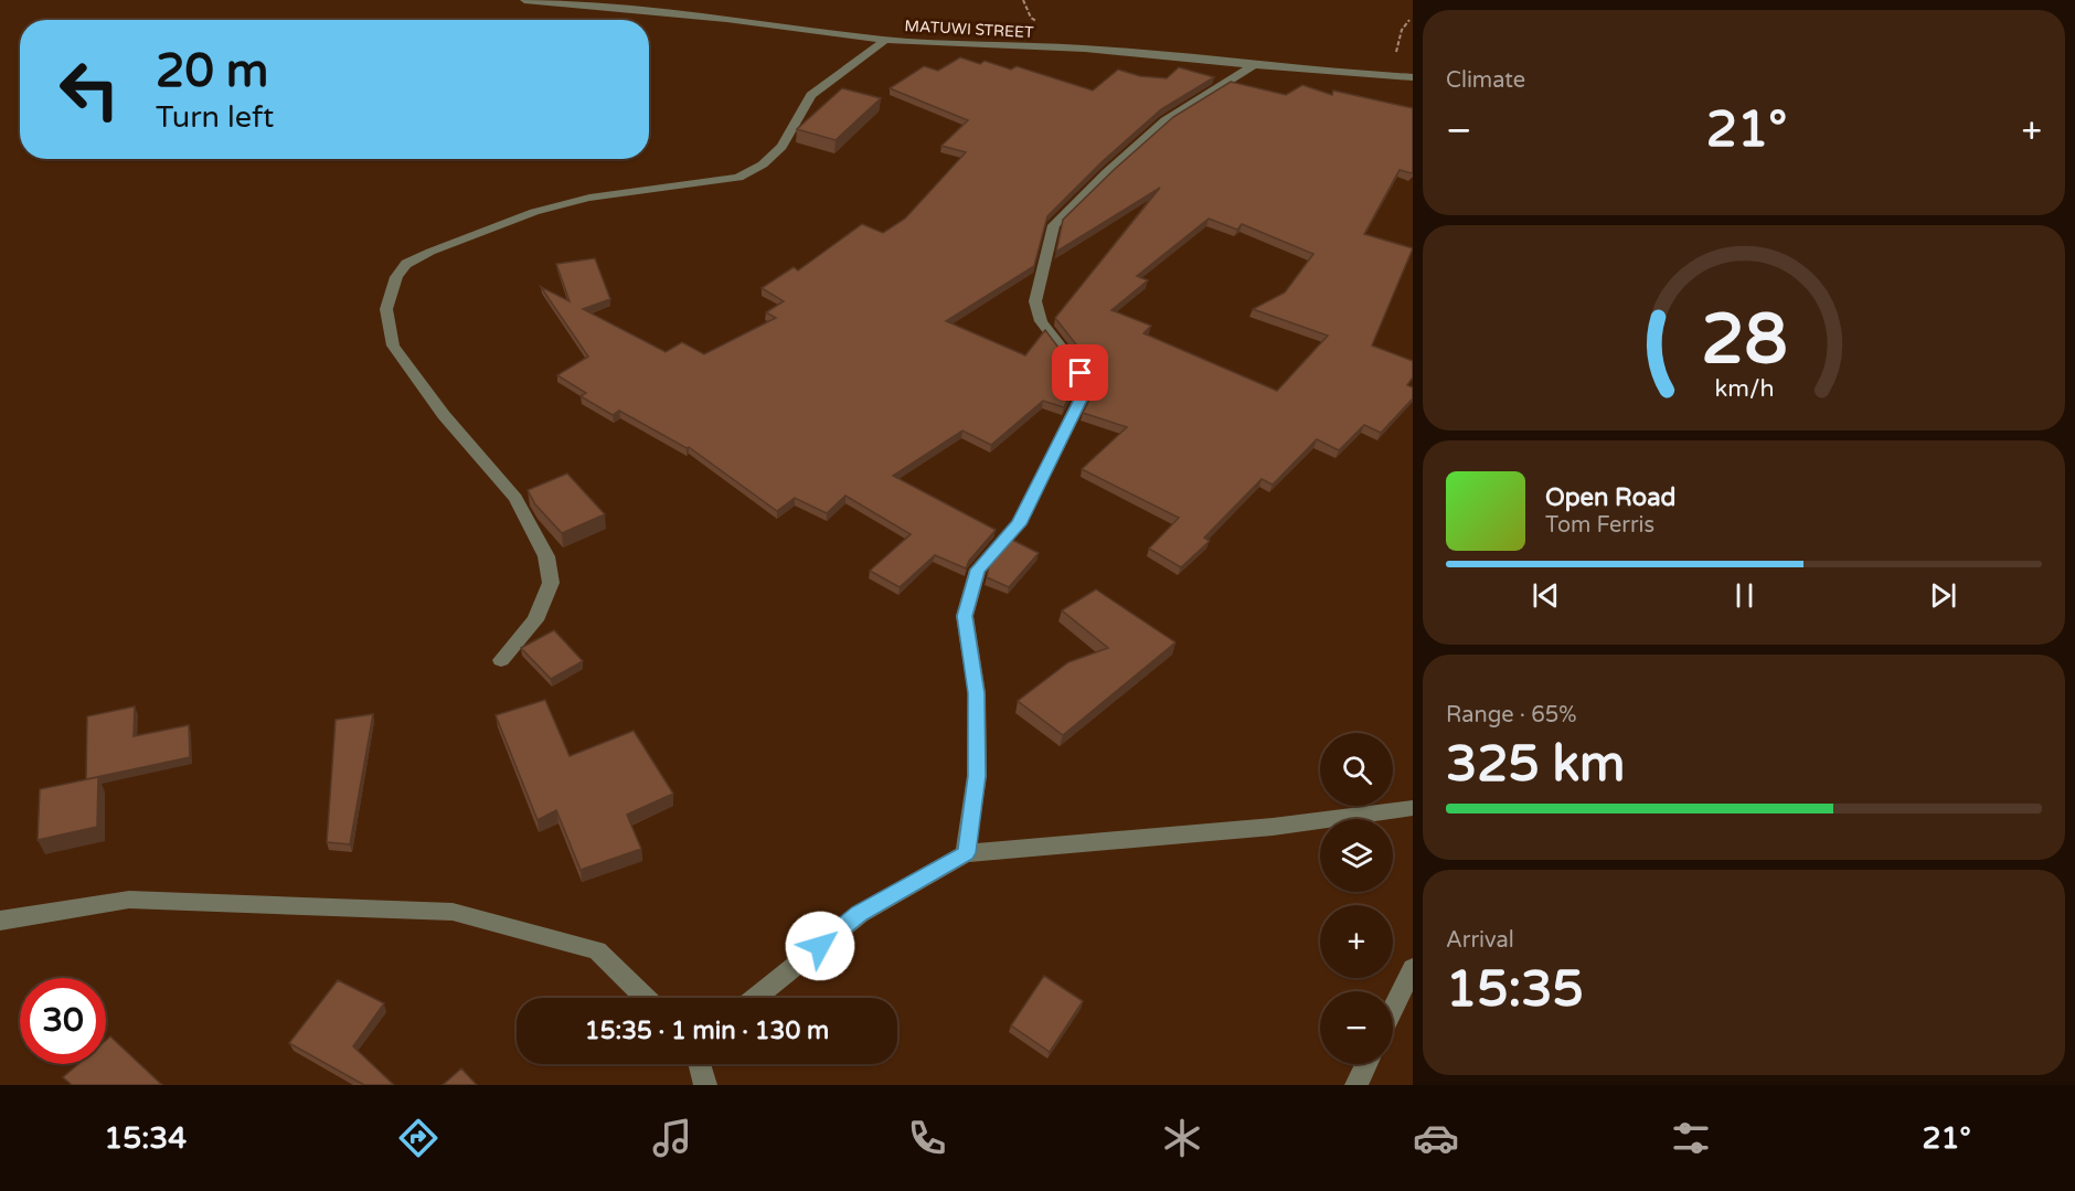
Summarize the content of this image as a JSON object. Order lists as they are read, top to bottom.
{
  "streets": {
    "street": ["MATUWI STREET"]
  },
  "page": {
    "tile": [
      "Climate",
      ["Range · 65%", "325 km"],
      ["Arrival", "15:35"]
    ],
    "turn": ["20 m", "Turn left"],
    "heat": ["−", "21°", "+"],
    "song": ["Open Road", "Tom Ferris"],
    "map_buttons": ["+", "−"],
    "limit": "30",
    "trip": "15:35 · 1 min · 130 m",
    "tabs": ["15:34", "21°"],
    "gauge": ["28", "km/h"]
  }
}
